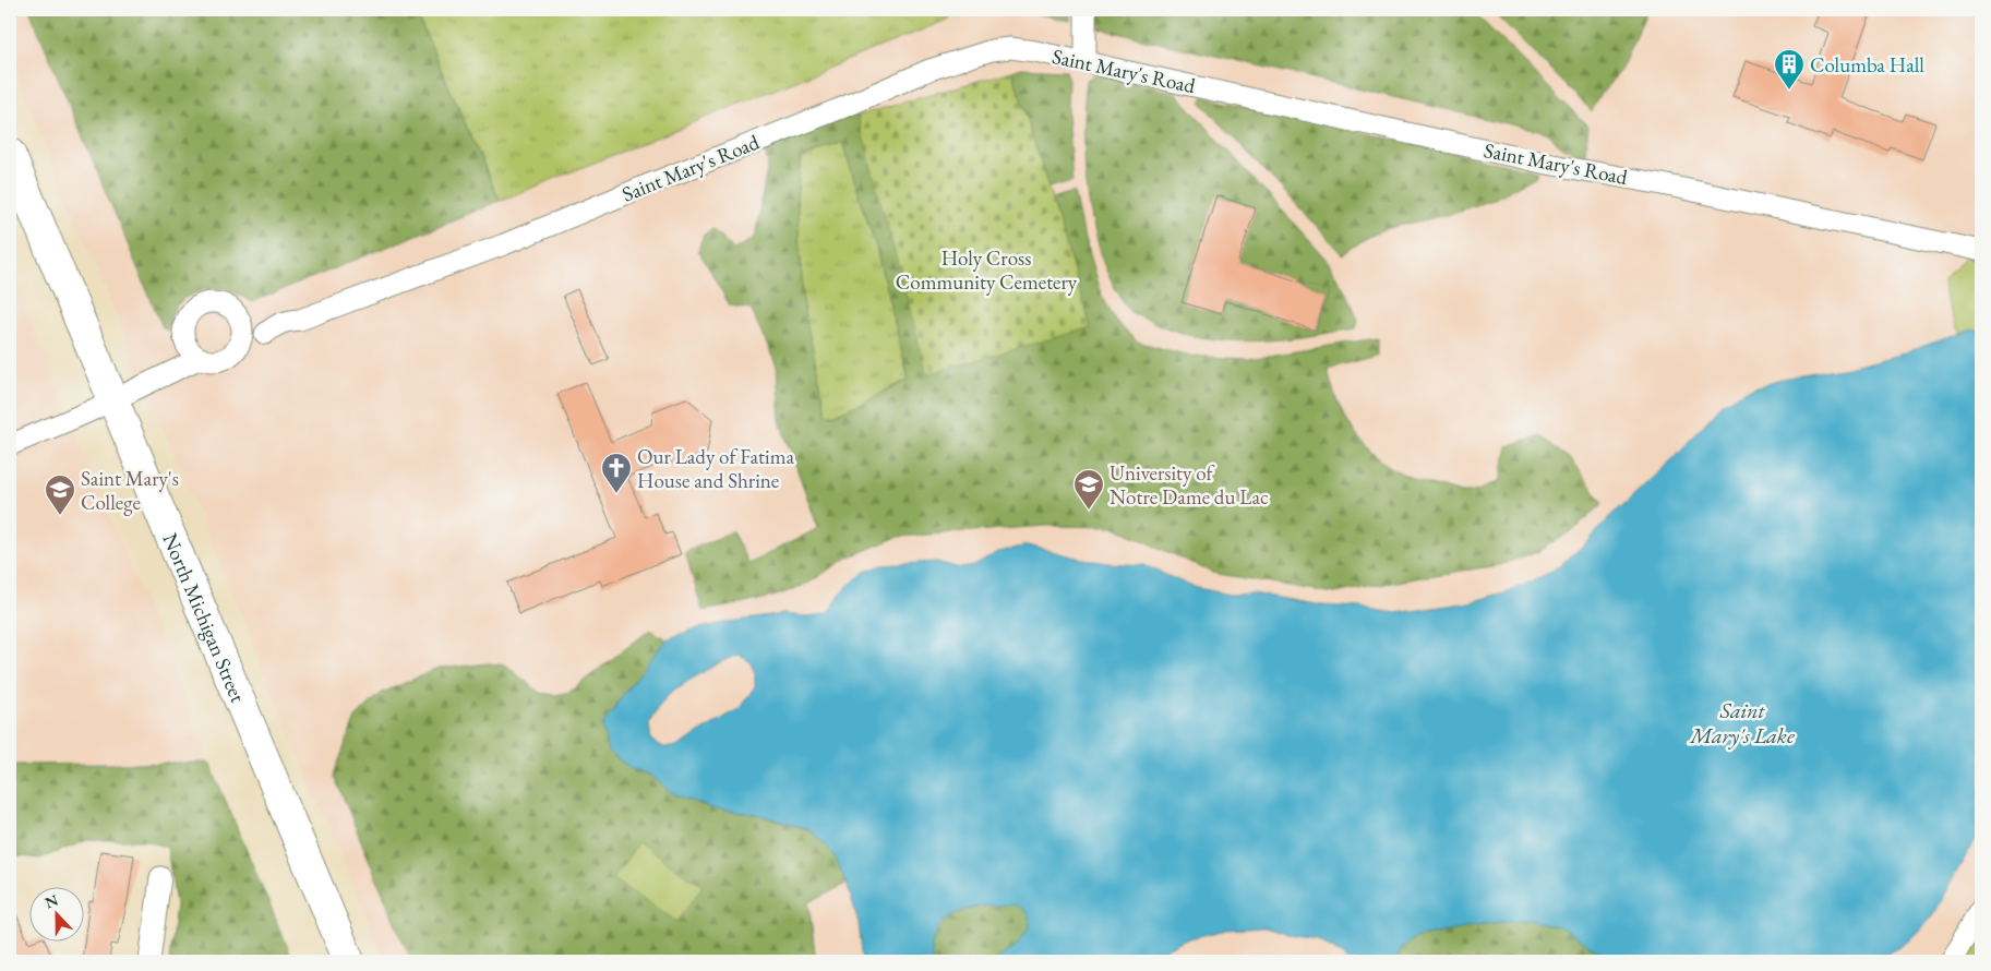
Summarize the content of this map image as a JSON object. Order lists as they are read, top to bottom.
{
  "streets": {
    "main road": ["North Michigan Street"],
    "street": ["Saint Mary's Road"]
  },
  "crossings": [
    ["Saint Mary's Road", "North Michigan Street"]
  ],
  "water": ["Saint Mary's Lake"],
  "parks": ["Holy Cross Community Cemetery"],
  "places": {
    "building": ["Columba Hall"],
    "church": ["Our Lady of Fatima House and Shrine"],
    "school or university": ["University of Notre Dame du Lac", "Saint Mary's College"]
  },
  "north": "top"
}
